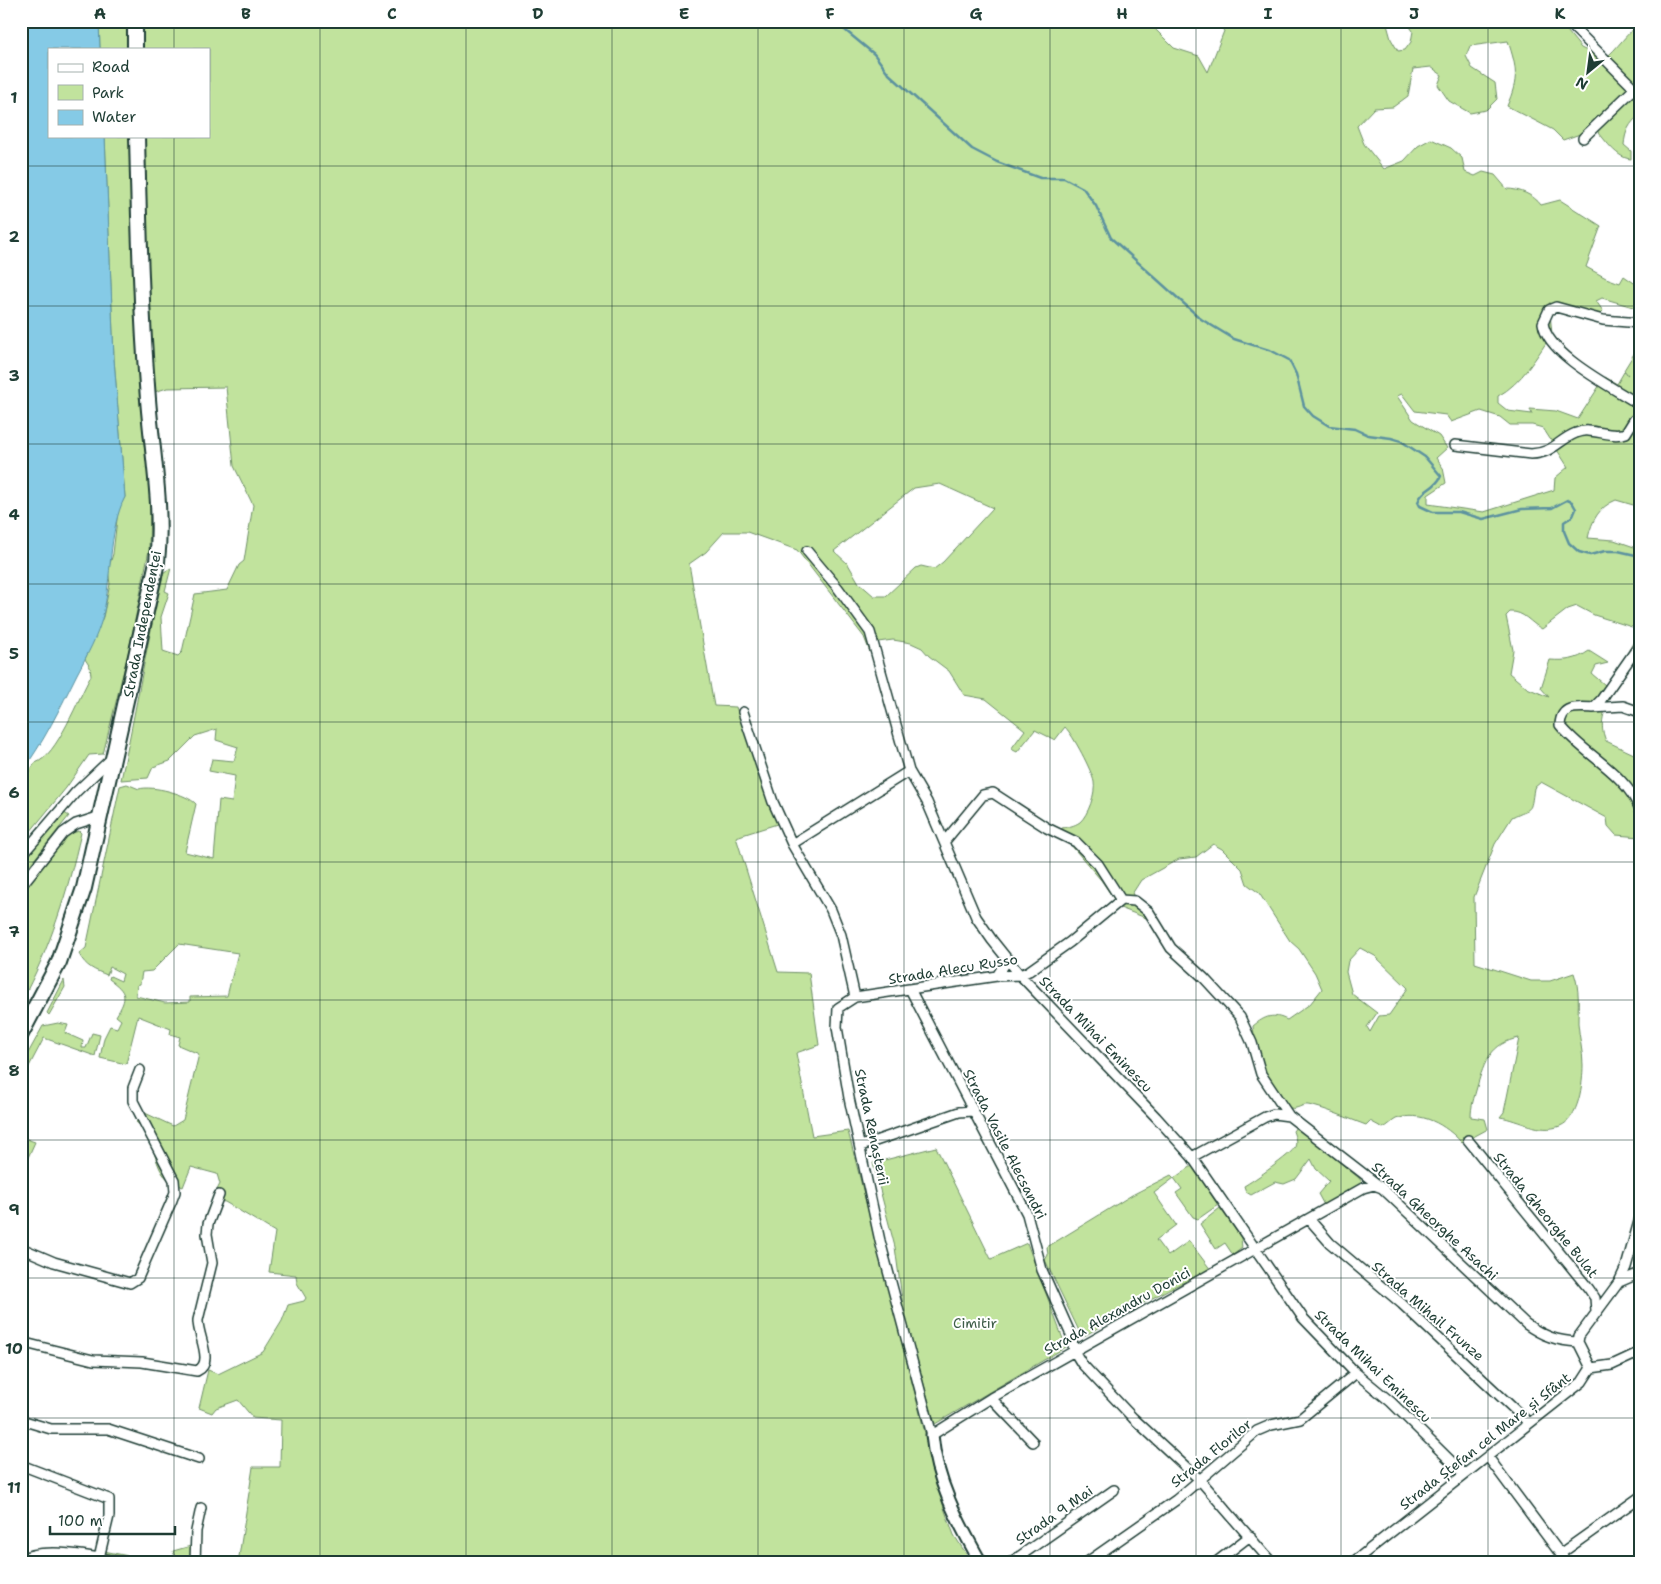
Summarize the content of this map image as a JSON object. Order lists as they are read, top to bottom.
{
  "streets": {
    "main road": ["Strada Independenței"],
    "street": [
      "Strada Alecu Russo",
      "Strada Mihai Eminescu",
      "Strada Renașterii",
      "Strada Vasile Alecsandri",
      "Strada Gheorghe Bulat",
      "Strada Gheorghe Asachi",
      "Strada Alexandru Donici",
      "Strada Mihail Frunze",
      "Strada Ștefan cel Mare și Sfânt",
      "Strada Florilor",
      "Strada 9 Mai"
    ]
  },
  "crossings": [
    ["Strada Alecu Russo", "Strada Mihai Eminescu"],
    ["Strada Alecu Russo", "Strada Renașterii"],
    ["Strada Alecu Russo", "Strada Vasile Alecsandri"],
    ["Strada Alecu Russo", "Strada Gheorghe Asachi"],
    ["Strada Mihai Eminescu", "Strada Alexandru Donici"],
    ["Strada Mihai Eminescu", "Strada Ștefan cel Mare și Sfânt"],
    ["Strada Mihai Eminescu", "Strada Florilor"],
    ["Strada Renașterii", "Strada Alexandru Donici"],
    ["Strada Vasile Alecsandri", "Strada Alexandru Donici"],
    ["Strada Vasile Alecsandri", "Strada Florilor"],
    ["Strada Gheorghe Asachi", "Strada Alexandru Donici"],
    ["Strada Alexandru Donici", "Strada Mihail Frunze"],
    ["Strada Mihail Frunze", "Strada Ștefan cel Mare și Sfânt"]
  ],
  "parks": ["Cimitir"],
  "legend": ["Road", "Park", "Water"],
  "scale_bar": "100 m",
  "north": "bottom left",
  "grid": {
    "columns": [
      "A",
      "B",
      "C",
      "D",
      "E",
      "F",
      "G",
      "H",
      "I",
      "J",
      "K"
    ],
    "rows": [
      "1",
      "2",
      "3",
      "4",
      "5",
      "6",
      "7",
      "8",
      "9",
      "10",
      "11"
    ]
  }
}
